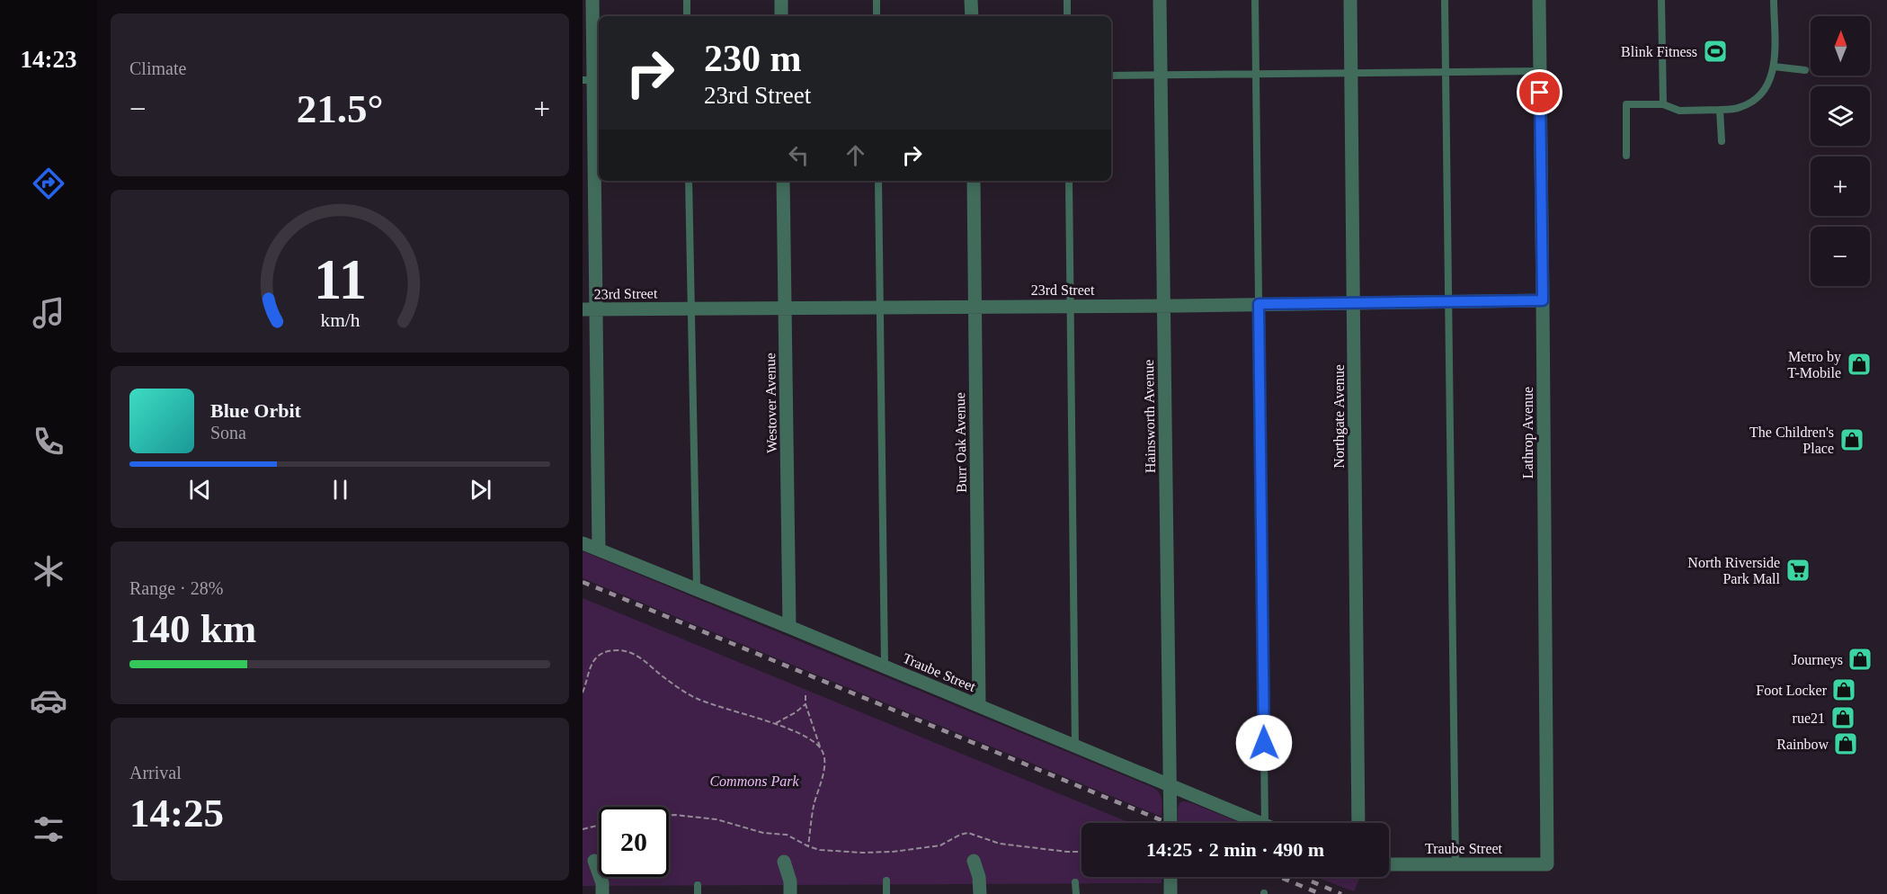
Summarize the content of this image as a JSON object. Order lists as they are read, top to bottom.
{
  "streets": {
    "street": [
      "23rd Street",
      "Westover Avenue",
      "Hainsworth Avenue",
      "Northgate Avenue",
      "Lathrop Avenue",
      "Burr Oak Avenue",
      "Traube Street"
    ]
  },
  "crossings": [
    ["23rd Street", "Westover Avenue"],
    ["23rd Street", "Hainsworth Avenue"],
    ["23rd Street", "Northgate Avenue"],
    ["23rd Street", "Lathrop Avenue"],
    ["23rd Street", "Burr Oak Avenue"],
    ["Westover Avenue", "Traube Street"],
    ["Hainsworth Avenue", "Traube Street"],
    ["Lathrop Avenue", "Traube Street"],
    ["Burr Oak Avenue", "Traube Street"]
  ],
  "parks": ["Commons Park"],
  "places": {
    "sports": ["Blink Fitness"],
    "shop": [
      "Metro by T-Mobile",
      "The Children's Place",
      "Journeys",
      "Foot Locker",
      "rue21",
      "Rainbow"
    ],
    "supermarket": ["North Riverside Park Mall"]
  },
  "north": "top",
  "page": {
    "tabs": "14:23",
    "tile": [
      "Climate",
      ["Range · 28%", "140 km"],
      ["Arrival", "14:25"]
    ],
    "map_buttons": ["+", "−"],
    "turn": ["230 m", "23rd Street"],
    "heat": ["−", "21.5°", "+"],
    "song": ["Blue Orbit", "Sona"],
    "limit": "20",
    "trip": "14:25 · 2 min · 490 m",
    "gauge": ["11", "km/h"]
  }
}
